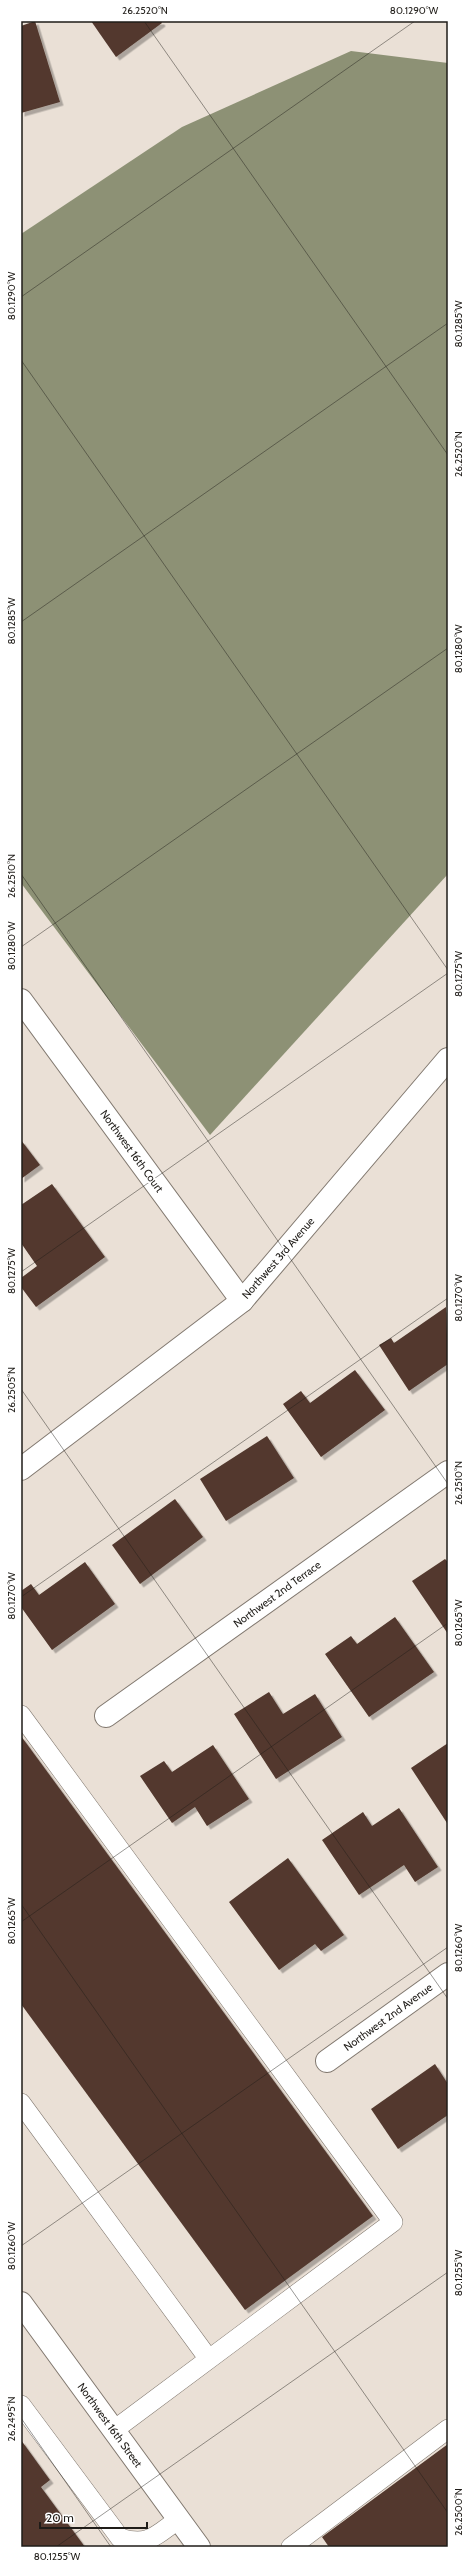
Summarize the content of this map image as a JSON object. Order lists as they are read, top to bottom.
{
  "streets": {
    "street": [
      "Northwest 16th Court",
      "Northwest 3rd Avenue",
      "Northwest 2nd Terrace",
      "Northwest 2nd Avenue",
      "Northwest 16th Street"
    ]
  },
  "crossings": [
    ["Northwest 16th Court", "Northwest 3rd Avenue"]
  ],
  "scale_bar": "20 m",
  "coordinates": [
    "26.2520°N",
    "80.1290°W",
    "80.1285°W",
    "80.1280°W",
    "26.2510°N",
    "80.1275°W",
    "80.1270°W",
    "26.2505°N",
    "80.1265°W",
    "80.1260°W",
    "80.1255°W",
    "26.2495°N",
    "26.2500°N"
  ]
}
